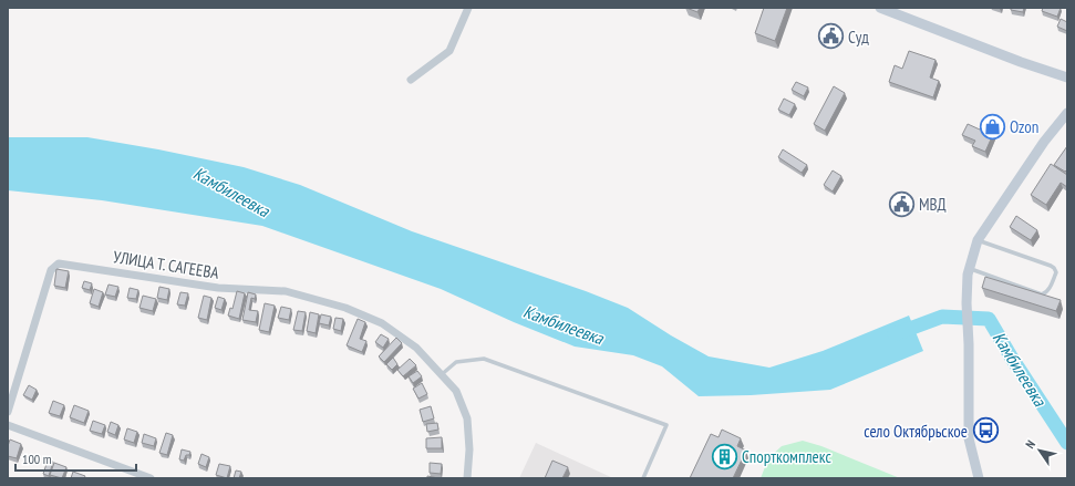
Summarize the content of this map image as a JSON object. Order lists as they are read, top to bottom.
{
  "streets": {
    "street": ["УЛИЦА Т. САГЕЕВА"]
  },
  "water": ["Камбилеевка"],
  "places": {
    "public building": ["Суд", "МВД"],
    "shop": ["Ozon"],
    "bus stop": ["село Октябрьское"],
    "building": ["Спорткомплекс"]
  },
  "scale_bar": "100 m",
  "north": "top left"
}
